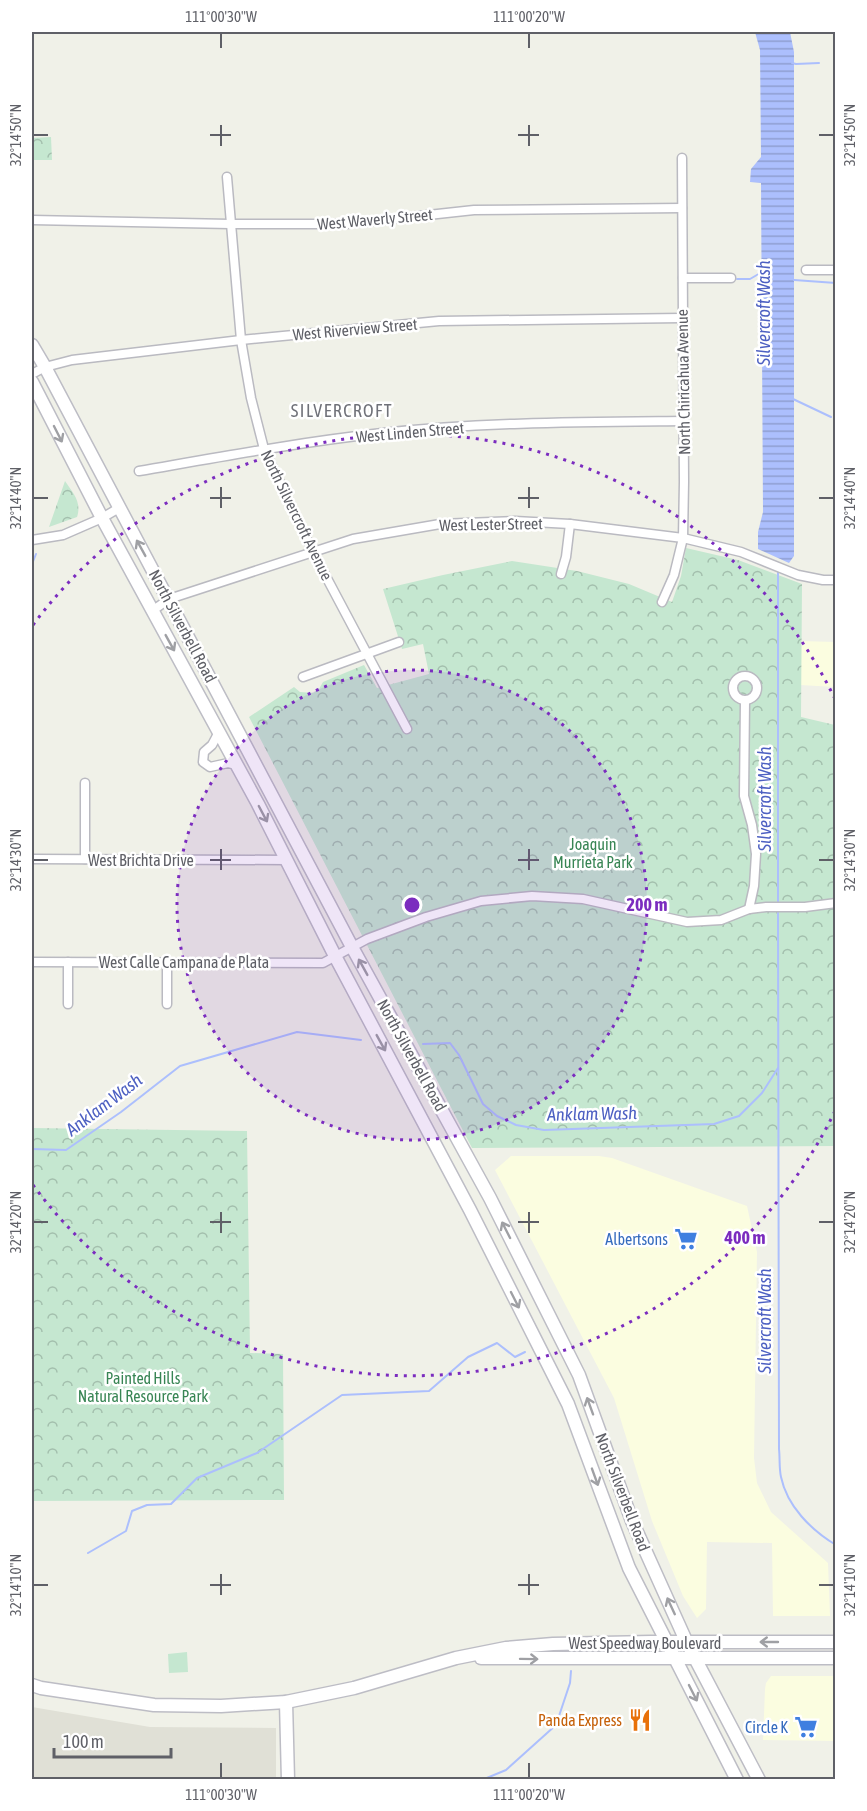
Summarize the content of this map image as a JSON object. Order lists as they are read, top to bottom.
{
  "streets": {
    "main road": ["North Silverbell Road", "West Speedway Boulevard"],
    "street": [
      "West Waverly Street",
      "West Riverview Street",
      "North Chiricahua Avenue",
      "West Linden Street",
      "North Silvercroft Avenue",
      "West Lester Street",
      "West Brichta Drive",
      "West Calle Campana de Plata"
    ]
  },
  "crossings": [
    ["West Waverly Street", "North Chiricahua Avenue"],
    ["West Waverly Street", "North Silvercroft Avenue"],
    ["West Riverview Street", "North Chiricahua Avenue"],
    ["West Riverview Street", "North Silvercroft Avenue"],
    ["West Riverview Street", "North Silverbell Road"],
    ["North Chiricahua Avenue", "West Linden Street"],
    ["North Chiricahua Avenue", "West Lester Street"],
    ["West Linden Street", "North Silvercroft Avenue"],
    ["North Silvercroft Avenue", "West Lester Street"],
    ["West Lester Street", "North Silverbell Road"],
    ["North Silverbell Road", "West Brichta Drive"],
    ["North Silverbell Road", "West Calle Campana de Plata"],
    ["North Silverbell Road", "West Speedway Boulevard"]
  ],
  "districts": ["SILVERCROFT"],
  "water": ["Silvercroft Wash", "Anklam Wash"],
  "parks": ["Joaquin Murrieta Park", "Painted Hills Natural Resource Park"],
  "places": {
    "supermarket": ["Albertsons", "Circle K"],
    "restaurant": ["Panda Express"]
  },
  "scale_bar": "100 m",
  "coordinates": [
    "111°00'30\"W",
    "111°00'20\"W",
    "32°14'50\"N",
    "32°14'40\"N",
    "32°14'30\"N",
    "32°14'20\"N",
    "32°14'10\"N"
  ],
  "rings": ["200 m", "400 m"]
}
